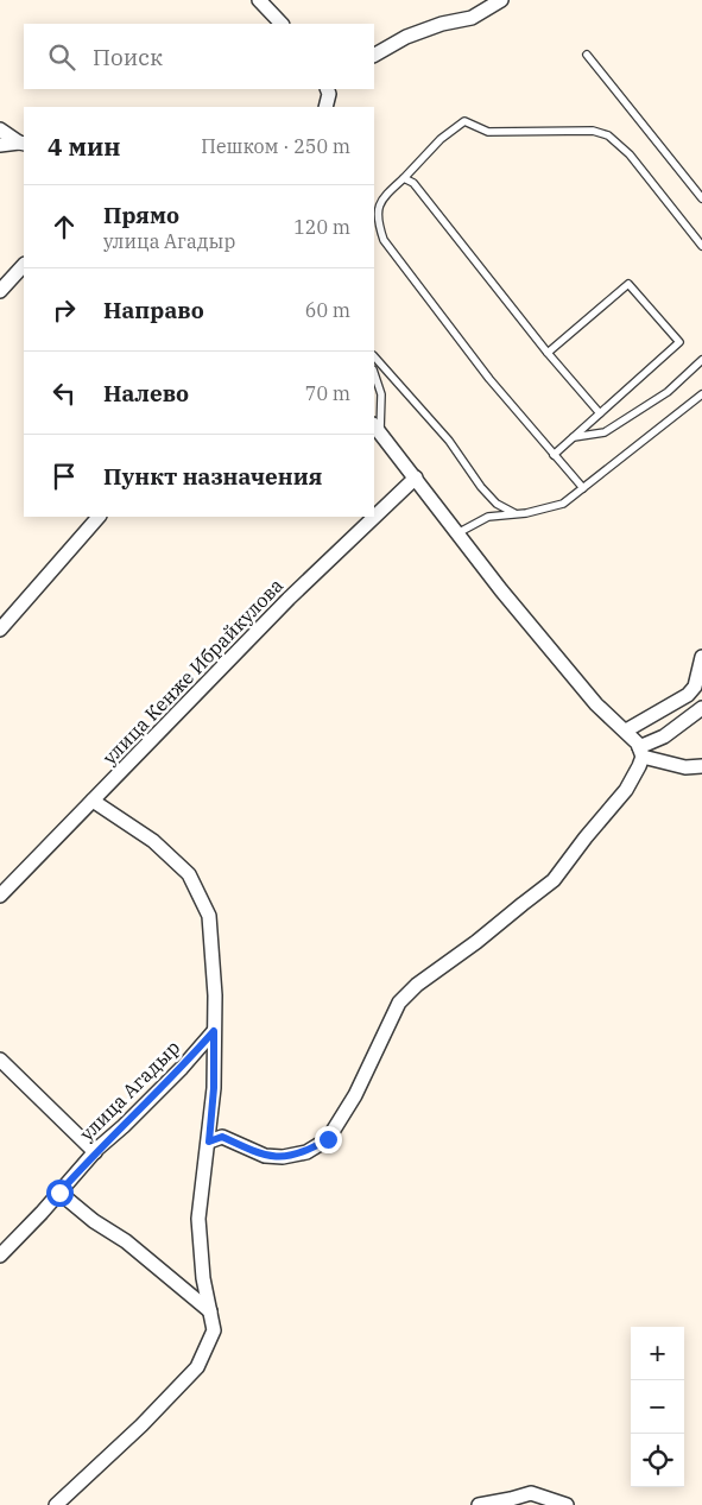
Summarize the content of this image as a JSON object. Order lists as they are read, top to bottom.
{
  "streets": {
    "street": ["улица Кенже Ибрайкулова", "улица Агадыр"]
  },
  "page": {
    "search": "Поиск",
    "heading": ["4 мин", "Пешком · 250 m"],
    "list": [
      ["Прямо", "улица Агадыр", "120 m"],
      ["Направо", "60 m"],
      ["Налево", "70 m"],
      "Пункт назначения"
    ],
    "map_buttons": ["+", "−"]
  }
}
